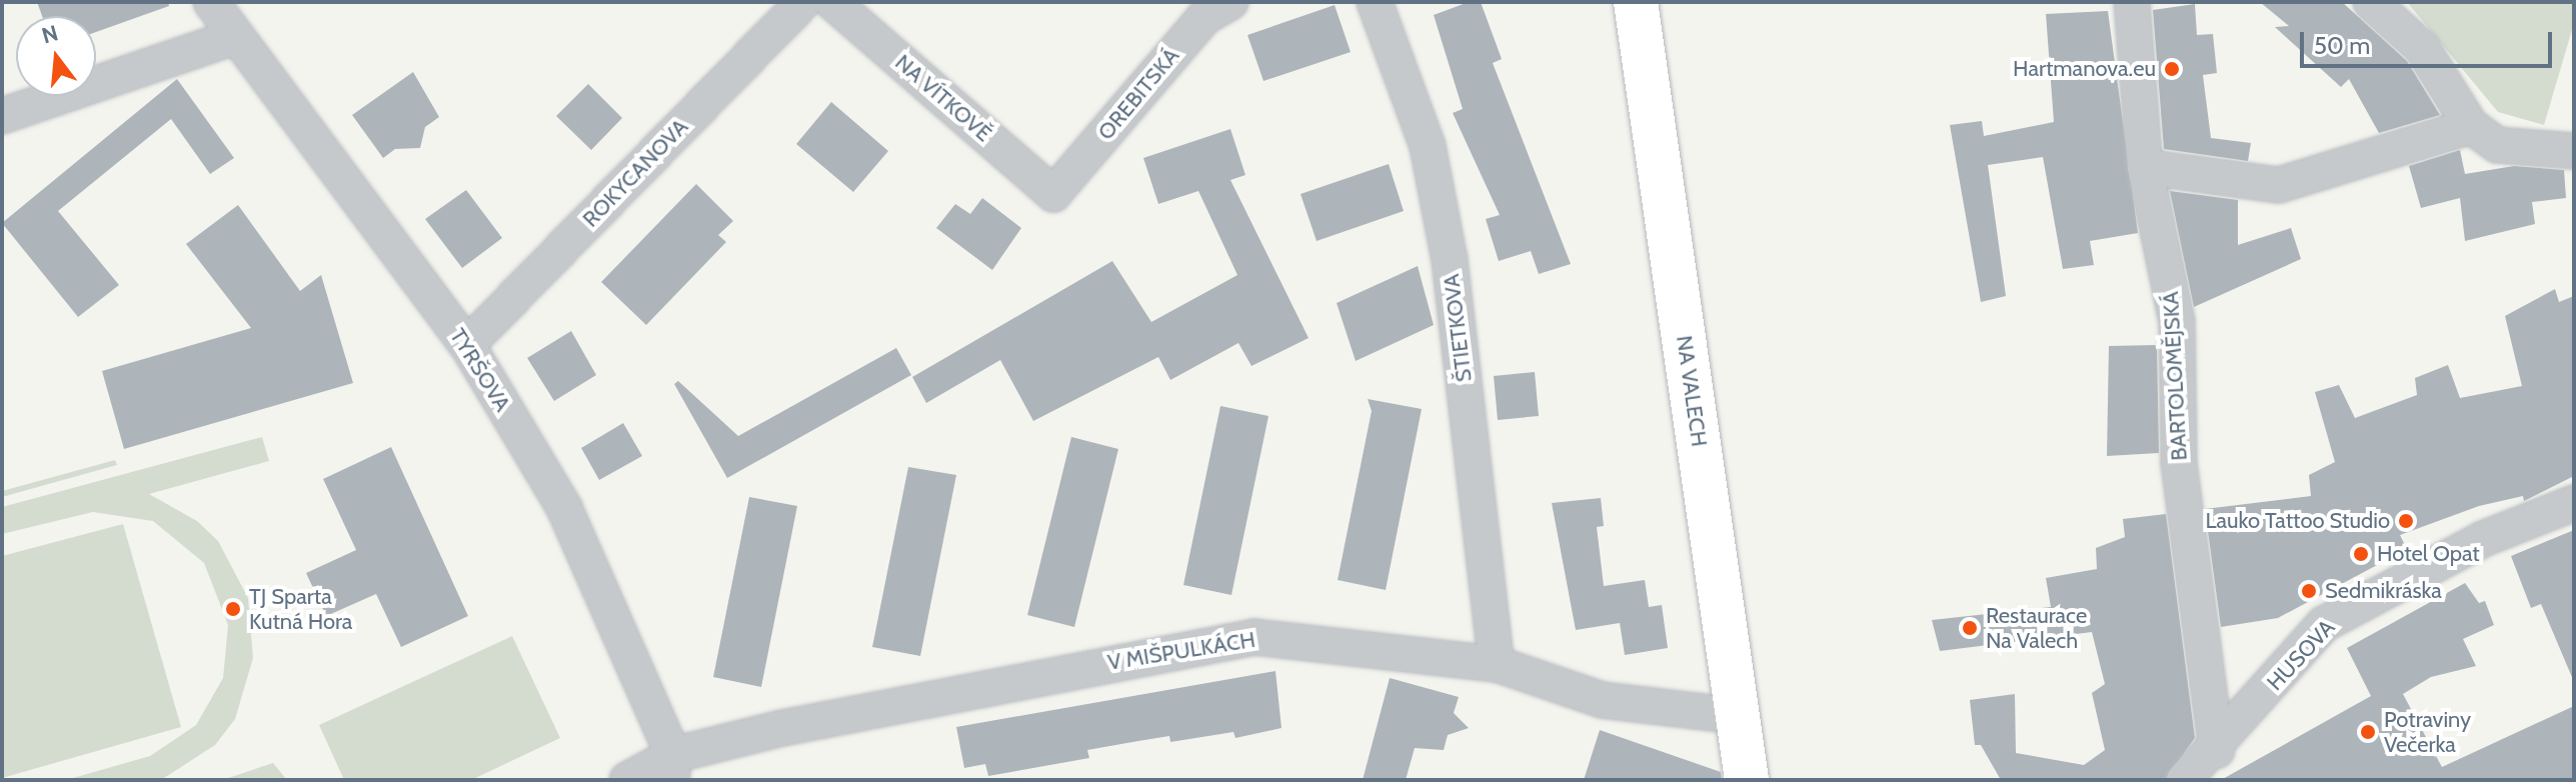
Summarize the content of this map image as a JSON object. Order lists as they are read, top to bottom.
{
  "streets": {
    "main road": ["NA VALECH"],
    "street": [
      "OREBITSKÁ",
      "NA VÍTKOVĚ",
      "ROKYCANOVA",
      "ŠTIETKOVA",
      "TYRŠOVA",
      "BARTOLOMĚJSKÁ",
      "V MIŠPULKÁCH",
      "HUSOVA"
    ]
  },
  "crossings": [
    ["OREBITSKÁ", "NA VÍTKOVĚ"],
    ["ROKYCANOVA", "TYRŠOVA"],
    ["ŠTIETKOVA", "V MIŠPULKÁCH"],
    ["TYRŠOVA", "V MIŠPULKÁCH"],
    ["BARTOLOMĚJSKÁ", "HUSOVA"],
    ["NA VALECH", "V MIŠPULKÁCH"]
  ],
  "places": [
    "Hartmanova.eu",
    "Lauko Tattoo Studio",
    "Hotel Opat",
    "Sedmikráska",
    "TJ Sparta Kutná Hora",
    "Restaurace Na Valech",
    "Potraviny Večerka"
  ],
  "scale_bar": "50 m",
  "north": "top"
}
